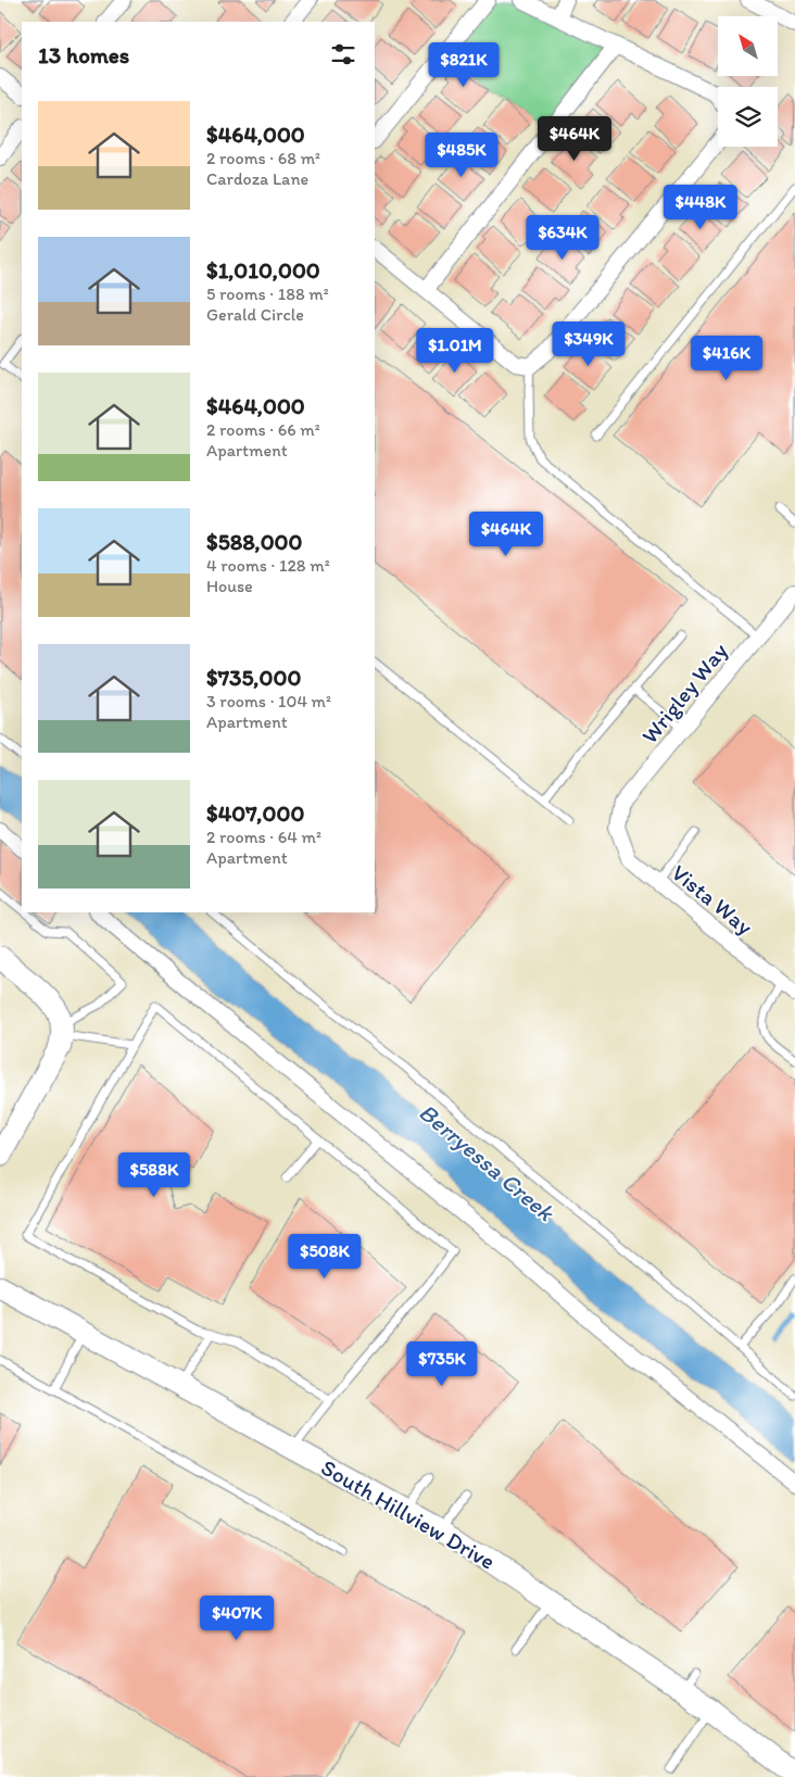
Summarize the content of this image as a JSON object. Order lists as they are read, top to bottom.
{
  "streets": {
    "street": ["Wrigley Way", "Vista Way", "South Hillview Drive"]
  },
  "crossings": [
    ["Wrigley Way", "Vista Way"]
  ],
  "water": ["Berryessa Creek"],
  "north": "top left",
  "page": {
    "heading": "13 homes",
    "price": [
      "$821K",
      "$464K",
      "$485K",
      "$448K",
      "$634K",
      "$349K",
      "$1.01M",
      "$416K",
      "$464K",
      "$588K",
      "$508K",
      "$735K",
      "$407K"
    ],
    "list": [
      {
        "name": "$464,000",
        "note": "2 rooms · 68 m² · Cardoza Lane"
      },
      {
        "name": "$1,010,000",
        "note": "5 rooms · 188 m² · Gerald Circle"
      },
      {
        "name": "$464,000",
        "note": "2 rooms · 66 m² · Apartment"
      },
      {
        "name": "$588,000",
        "note": "4 rooms · 128 m² · House"
      },
      {
        "name": "$735,000",
        "note": "3 rooms · 104 m² · Apartment"
      },
      {
        "name": "$407,000",
        "note": "2 rooms · 64 m² · Apartment"
      }
    ]
  }
}
